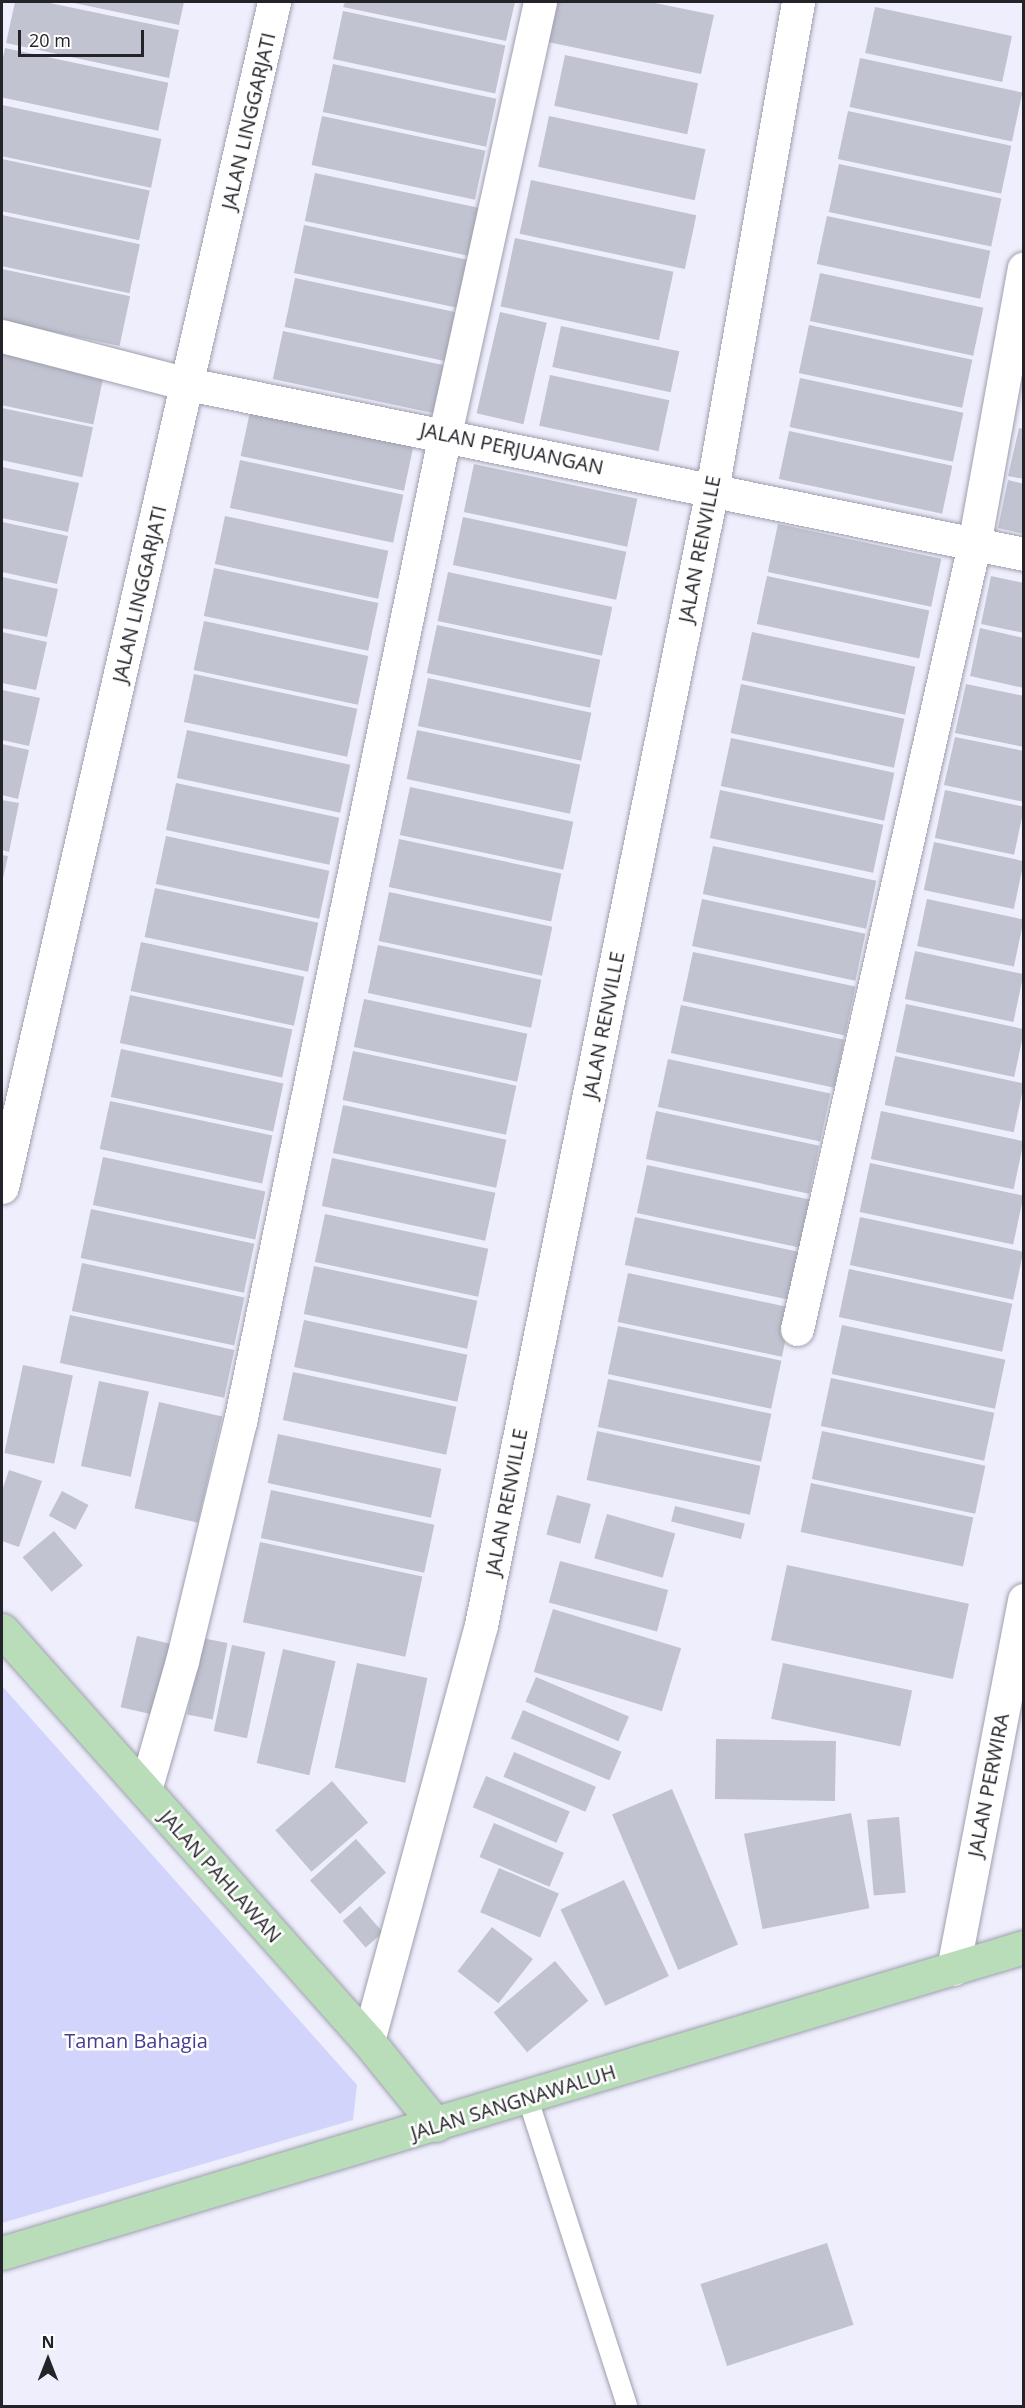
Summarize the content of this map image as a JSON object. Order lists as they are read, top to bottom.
{
  "streets": {
    "main road": ["JALAN PAHLAWAN", "JALAN SANGNAWALUH"],
    "street": [
      "JALAN LINGGARJATI",
      "JALAN PERJUANGAN",
      "JALAN RENVILLE",
      "JALAN PERWIRA"
    ]
  },
  "crossings": [
    ["JALAN LINGGARJATI", "JALAN PERJUANGAN"],
    ["JALAN PERJUANGAN", "JALAN RENVILLE"],
    ["JALAN RENVILLE", "JALAN PAHLAWAN"],
    ["JALAN PERWIRA", "JALAN SANGNAWALUH"],
    ["JALAN PAHLAWAN", "JALAN SANGNAWALUH"]
  ],
  "parks": ["Taman Bahagia"],
  "scale_bar": "20 m",
  "north": "top"
}
